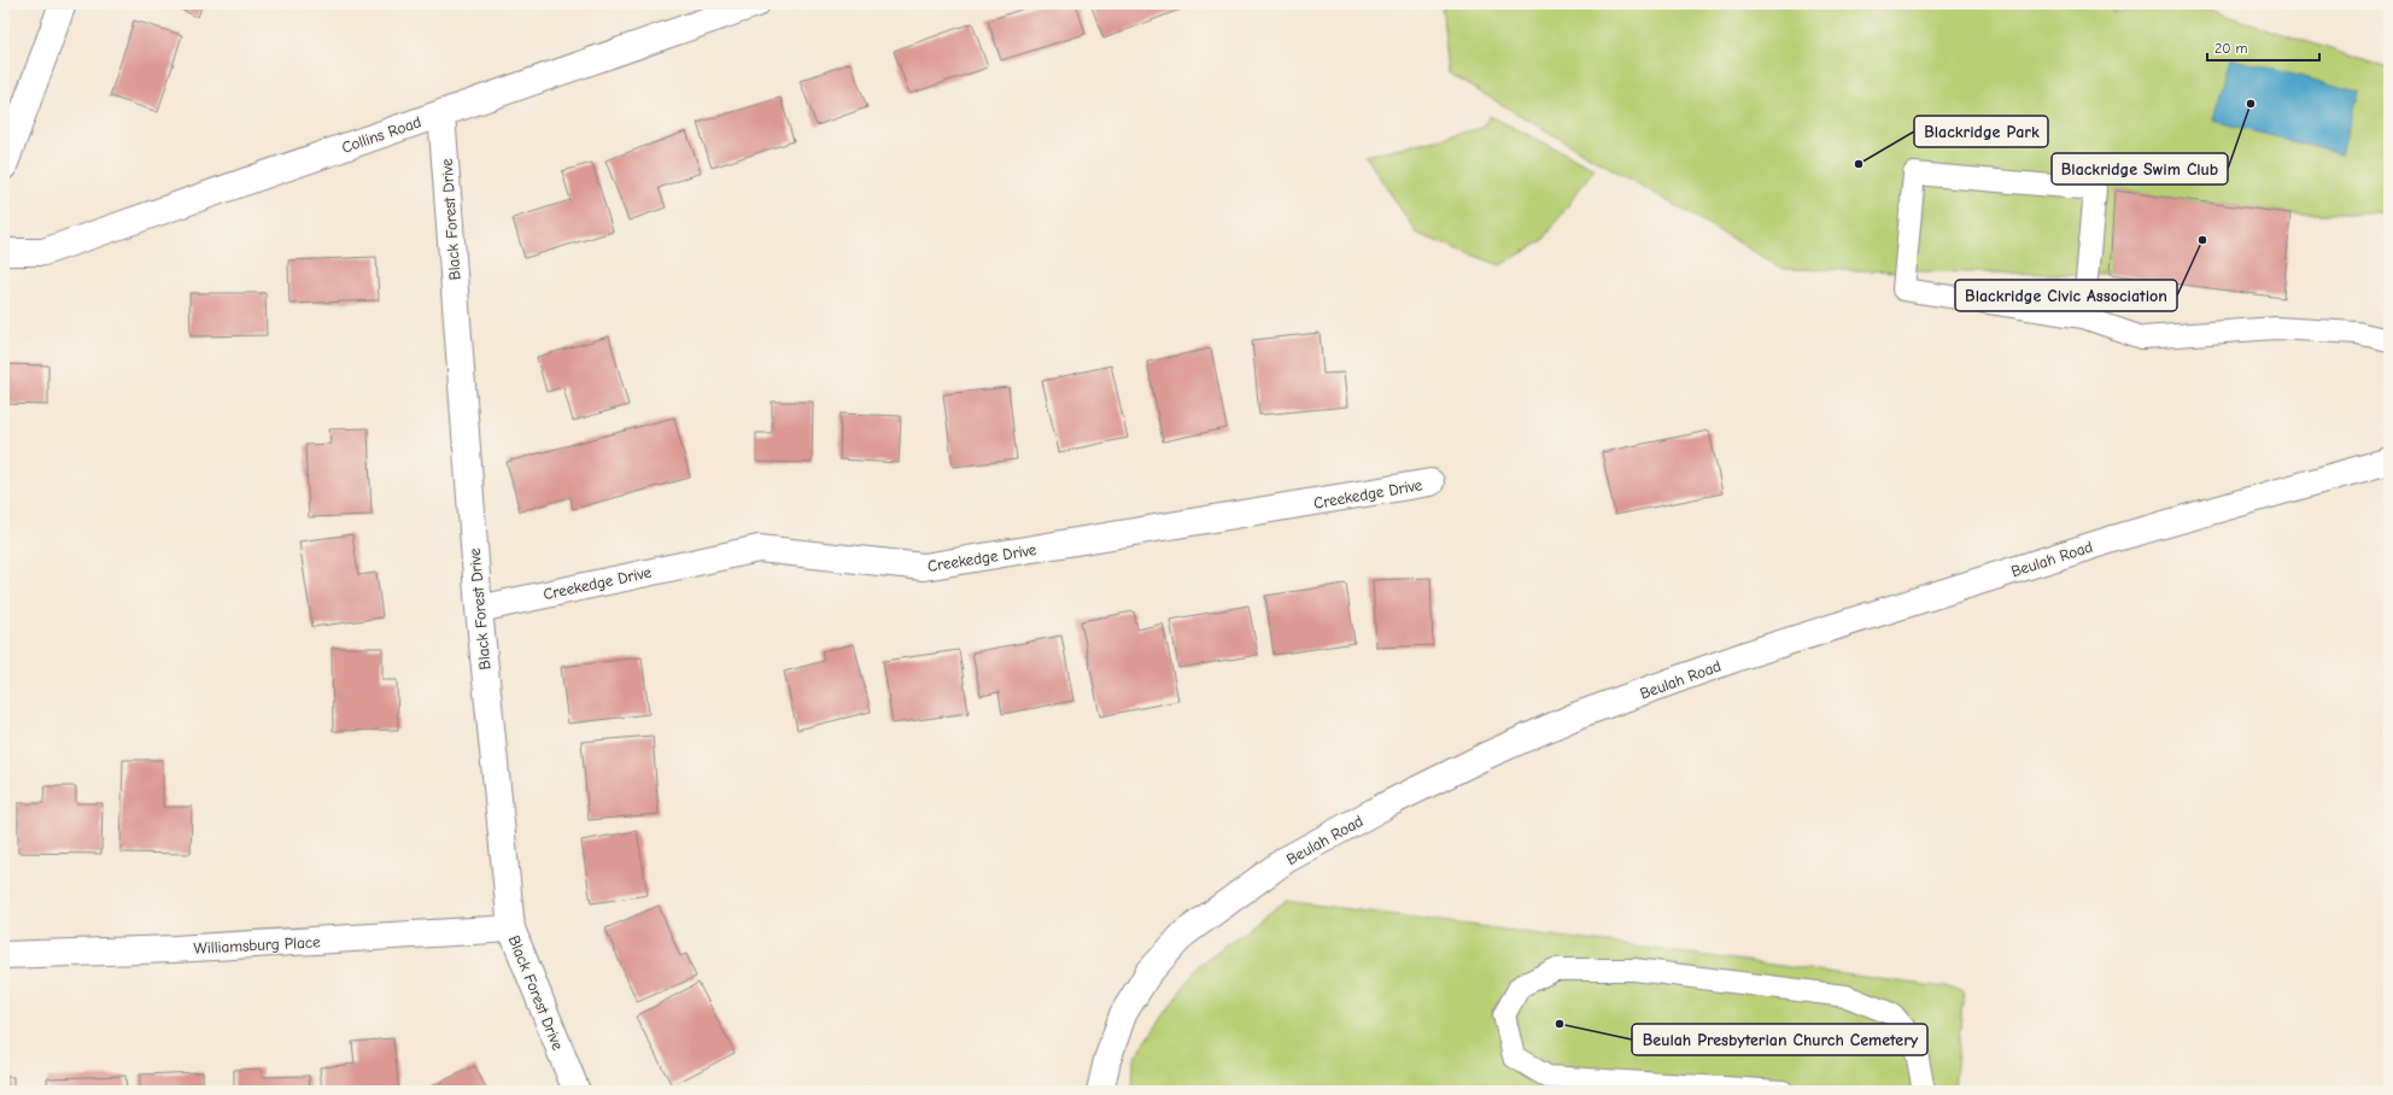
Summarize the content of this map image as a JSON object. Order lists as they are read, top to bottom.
{
  "streets": {
    "street": [
      "Collins Road",
      "Black Forest Drive",
      "Creekedge Drive",
      "Beulah Road",
      "Williamsburg Place"
    ]
  },
  "crossings": [
    ["Collins Road", "Black Forest Drive"],
    ["Black Forest Drive", "Creekedge Drive"],
    ["Black Forest Drive", "Williamsburg Place"]
  ],
  "places": [
    "Blackridge Swim Club",
    "Blackridge Park",
    "Blackridge Civic Association",
    "Beulah Presbyterian Church Cemetery"
  ],
  "scale_bar": "20 m"
}
